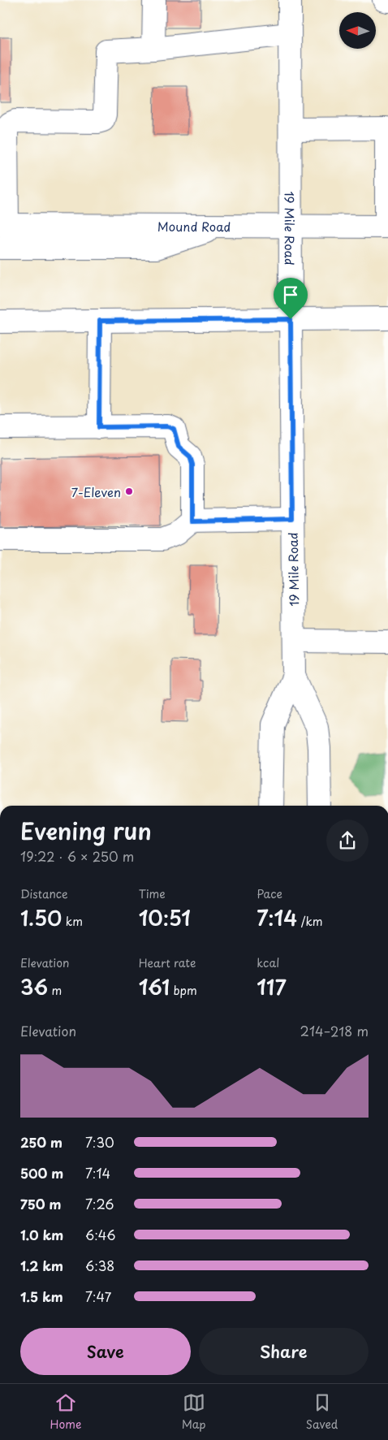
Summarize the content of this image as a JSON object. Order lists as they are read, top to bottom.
{
  "streets": {
    "main road": ["Mound Road", "19 Mile Road"]
  },
  "crossings": [
    ["Mound Road", "19 Mile Road"]
  ],
  "places": ["7-Eleven"],
  "north": "left",
  "page": {
    "heading": ["Evening run", "19:22 · 6 × 250 m"],
    "stats": [
      ["Distance", "1.50 km"],
      ["Time", "10:51"],
      ["Pace", "7:14 /km"],
      ["Elevation", "36 m"],
      ["Heart rate", "161 bpm"],
      ["kcal", "117"]
    ],
    "chart": ["Elevation", "214–218 m"],
    "list": [
      {
        "name": "250 m",
        "note": "7:30"
      },
      {
        "name": "500 m",
        "note": "7:14"
      },
      {
        "name": "750 m",
        "note": "7:26"
      },
      {
        "name": "1.0 km",
        "note": "6:46"
      },
      {
        "name": "1.2 km",
        "note": "6:38"
      },
      {
        "name": "1.5 km",
        "note": "7:47"
      }
    ],
    "buttons": ["Save", "Share"],
    "tabs": ["Home", "Map", "Saved"]
  }
}
